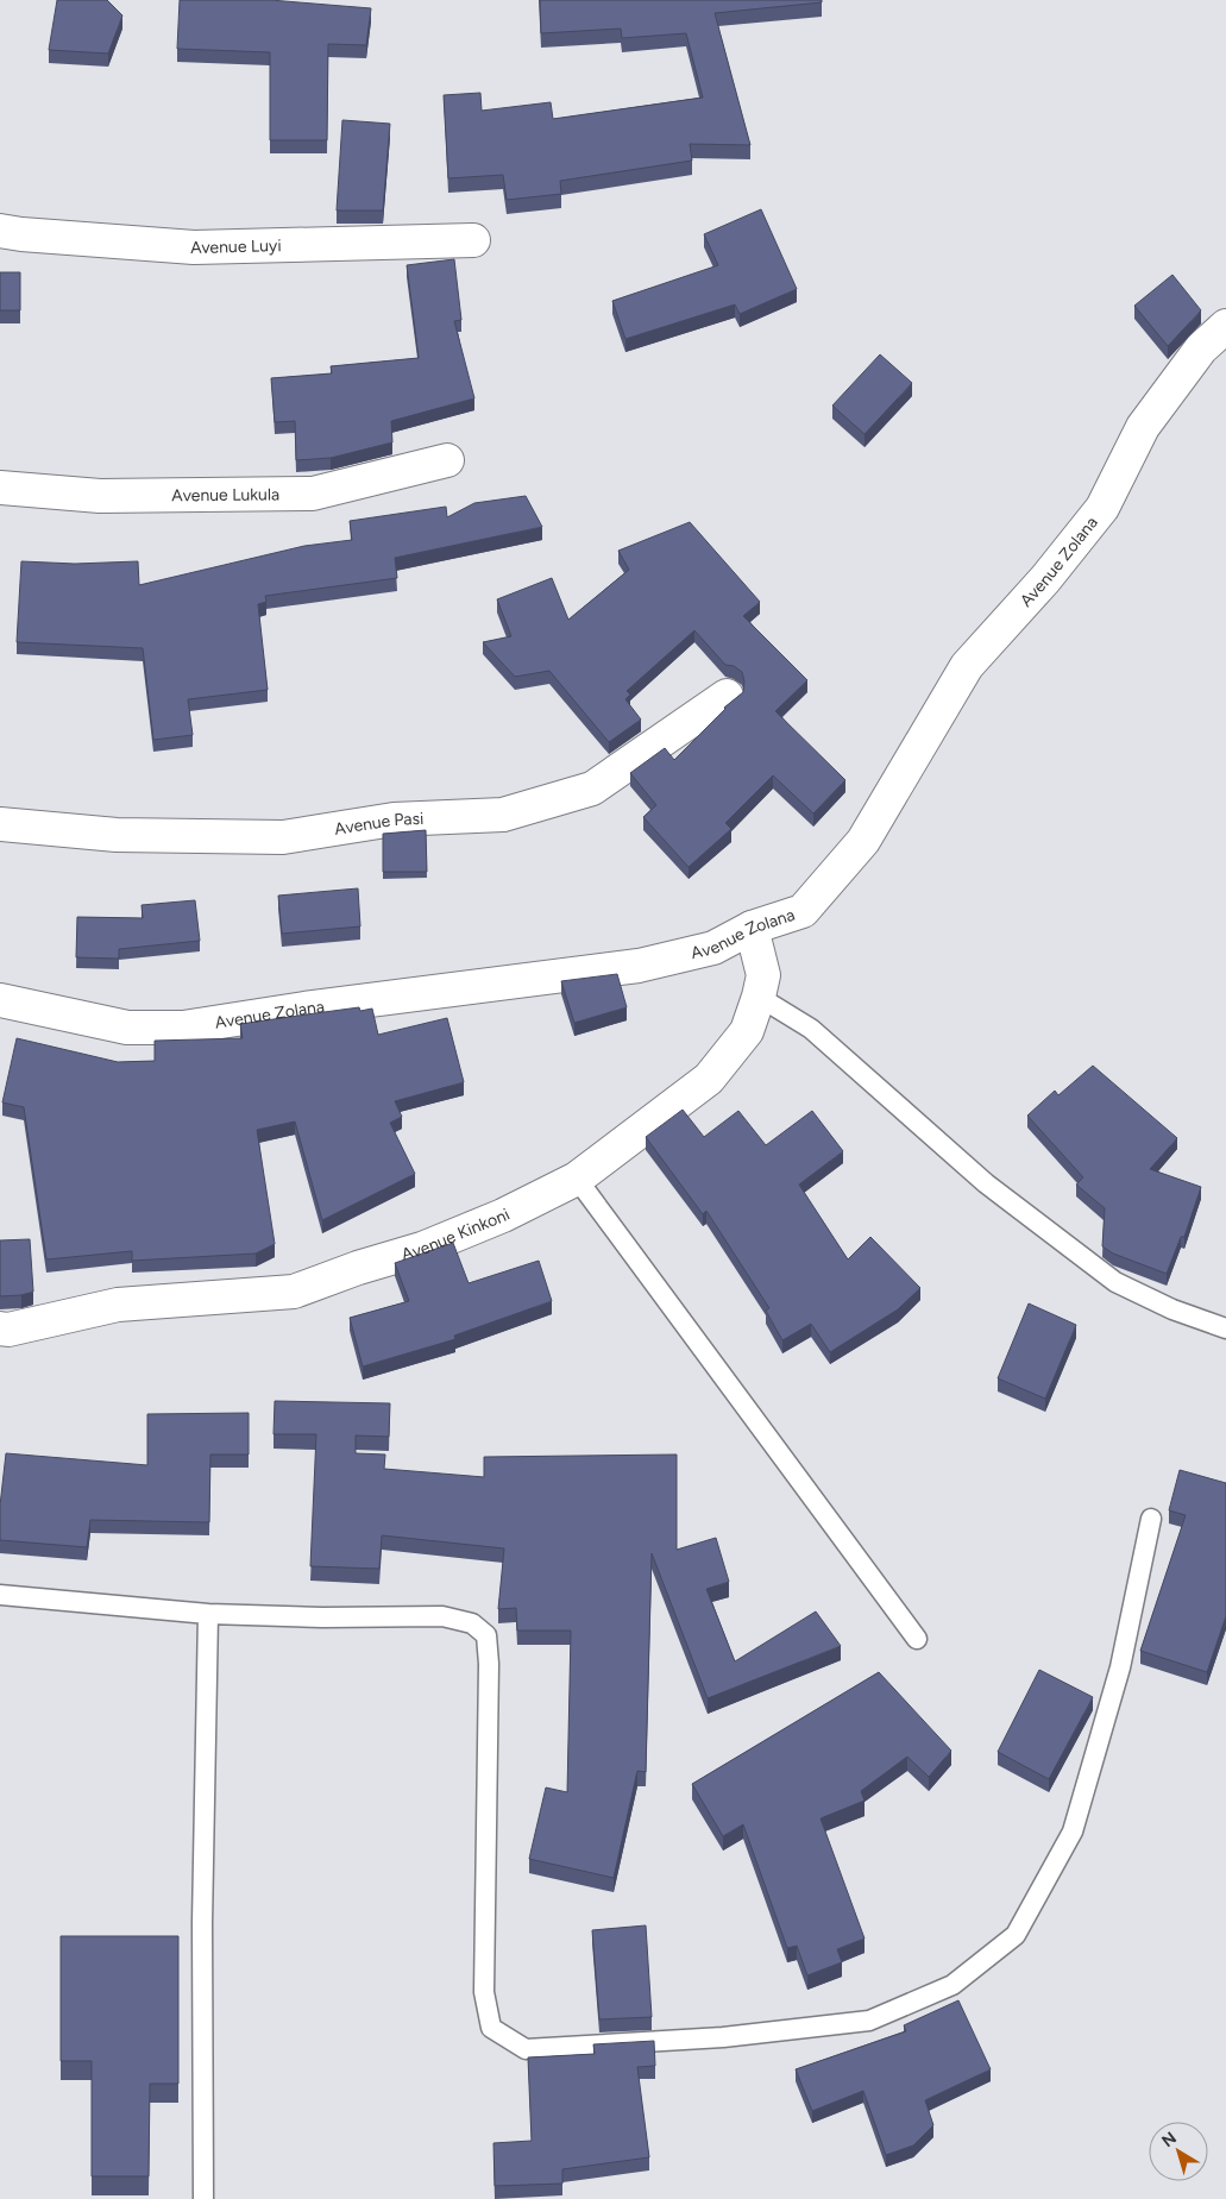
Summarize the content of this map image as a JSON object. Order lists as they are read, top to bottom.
{
  "streets": {
    "street": [
      "Avenue Luyi",
      "Avenue Lukula",
      "Avenue Zolana",
      "Avenue Pasi",
      "Avenue Kinkoni"
    ]
  },
  "crossings": [
    ["Avenue Zolana", "Avenue Kinkoni"]
  ],
  "north": "top left"
}
